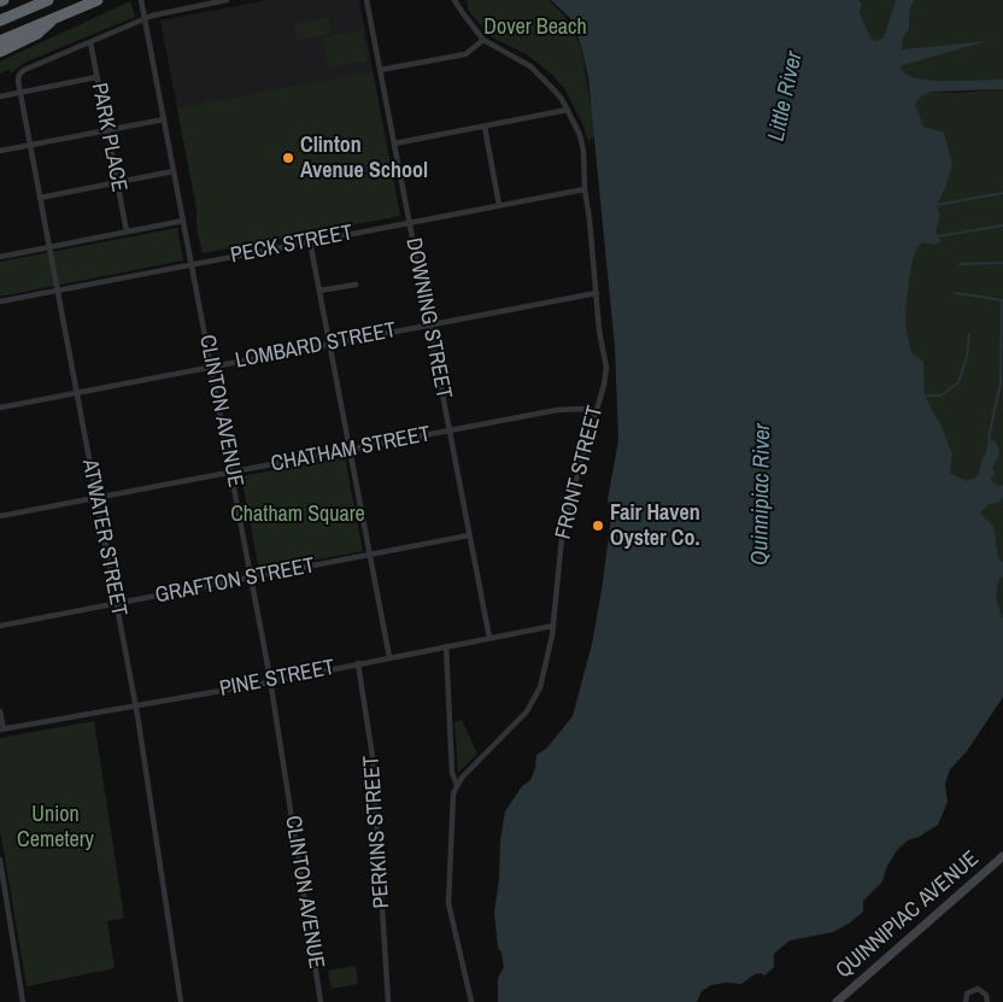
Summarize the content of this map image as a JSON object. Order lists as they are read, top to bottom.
{
  "streets": {
    "main road": ["QUINNIPIAC AVENUE"],
    "street": [
      "PARK PLACE",
      "PECK STREET",
      "DOWNING STREET",
      "LOMBARD STREET",
      "CLINTON AVENUE",
      "CHATHAM STREET",
      "FRONT STREET",
      "ATWATER STREET",
      "GRAFTON STREET",
      "PINE STREET",
      "PERKINS STREET"
    ]
  },
  "crossings": [
    ["PARK PLACE", "ATWATER STREET"],
    ["PECK STREET", "DOWNING STREET"],
    ["PECK STREET", "CLINTON AVENUE"],
    ["PECK STREET", "FRONT STREET"],
    ["PECK STREET", "ATWATER STREET"],
    ["DOWNING STREET", "LOMBARD STREET"],
    ["DOWNING STREET", "CHATHAM STREET"],
    ["DOWNING STREET", "GRAFTON STREET"],
    ["DOWNING STREET", "PINE STREET"],
    ["LOMBARD STREET", "CLINTON AVENUE"],
    ["LOMBARD STREET", "FRONT STREET"],
    ["LOMBARD STREET", "ATWATER STREET"],
    ["CLINTON AVENUE", "CHATHAM STREET"],
    ["CLINTON AVENUE", "GRAFTON STREET"],
    ["CLINTON AVENUE", "PINE STREET"],
    ["CHATHAM STREET", "FRONT STREET"],
    ["CHATHAM STREET", "ATWATER STREET"],
    ["FRONT STREET", "PINE STREET"],
    ["ATWATER STREET", "GRAFTON STREET"],
    ["ATWATER STREET", "PINE STREET"],
    ["PINE STREET", "PERKINS STREET"]
  ],
  "water": ["Little River", "Quinnipiac River"],
  "parks": ["Dover Beach", "Chatham Square", "Union Cemetery"],
  "places": ["Clinton Avenue School", "Fair Haven Oyster Co."]
}
